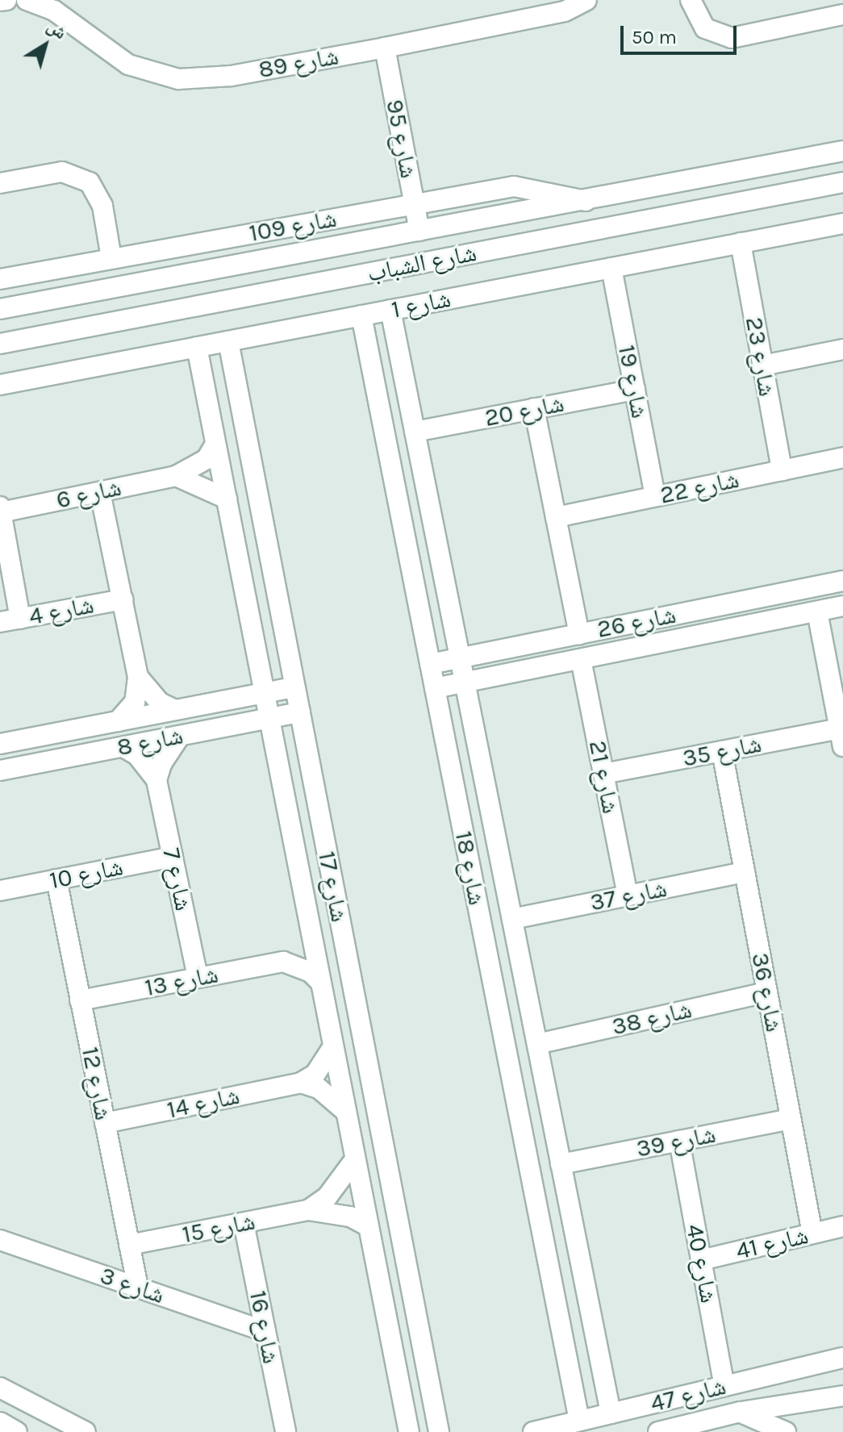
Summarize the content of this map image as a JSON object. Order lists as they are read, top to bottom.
{
  "streets": {
    "street": [
      "شارع 89",
      "شارع 95",
      "شارع 109",
      "شارع الشباب",
      "شارع 1",
      "شارع 23",
      "شارع 19",
      "شارع 20",
      "شارع 22",
      "شارع 6",
      "شارع 4",
      "شارع 26",
      "شارع 8",
      "شارع 35",
      "شارع 21",
      "شارع 18",
      "شارع 10",
      "شارع 7",
      "شارع 17",
      "شارع 37",
      "شارع 13",
      "شارع 36",
      "شارع 38",
      "شارع 12",
      "شارع 14",
      "شارع 39",
      "شارع 15",
      "شارع 41",
      "شارع 40",
      "شارع 3",
      "شارع 16",
      "شارع 47"
    ]
  },
  "crossings": [
    ["شارع 89", "شارع 95"],
    ["شارع 95", "شارع 109"],
    ["شارع 95", "شارع الشباب"],
    ["شارع 109", "شارع الشباب"],
    ["شارع 1", "شارع 23"],
    ["شارع 1", "شارع 19"],
    ["شارع 1", "شارع 18"],
    ["شارع 1", "شارع 17"],
    ["شارع 23", "شارع 22"],
    ["شارع 19", "شارع 20"],
    ["شارع 19", "شارع 22"],
    ["شارع 20", "شارع 18"],
    ["شارع 6", "شارع 17"],
    ["شارع 26", "شارع 21"],
    ["شارع 26", "شارع 18"],
    ["شارع 8", "شارع 7"],
    ["شارع 8", "شارع 17"],
    ["شارع 35", "شارع 21"],
    ["شارع 35", "شارع 36"],
    ["شارع 21", "شارع 37"],
    ["شارع 18", "شارع 37"],
    ["شارع 18", "شارع 38"],
    ["شارع 18", "شارع 39"],
    ["شارع 18", "شارع 47"],
    ["شارع 10", "شارع 7"],
    ["شارع 10", "شارع 12"],
    ["شارع 7", "شارع 13"],
    ["شارع 17", "شارع 15"],
    ["شارع 37", "شارع 36"],
    ["شارع 13", "شارع 12"],
    ["شارع 36", "شارع 38"],
    ["شارع 36", "شارع 39"],
    ["شارع 36", "شارع 41"],
    ["شارع 12", "شارع 14"],
    ["شارع 12", "شارع 15"],
    ["شارع 12", "شارع 3"],
    ["شارع 39", "شارع 40"],
    ["شارع 15", "شارع 16"],
    ["شارع 41", "شارع 40"],
    ["شارع 40", "شارع 47"],
    ["شارع 3", "شارع 16"]
  ],
  "scale_bar": "50 m",
  "north": "top right"
}
